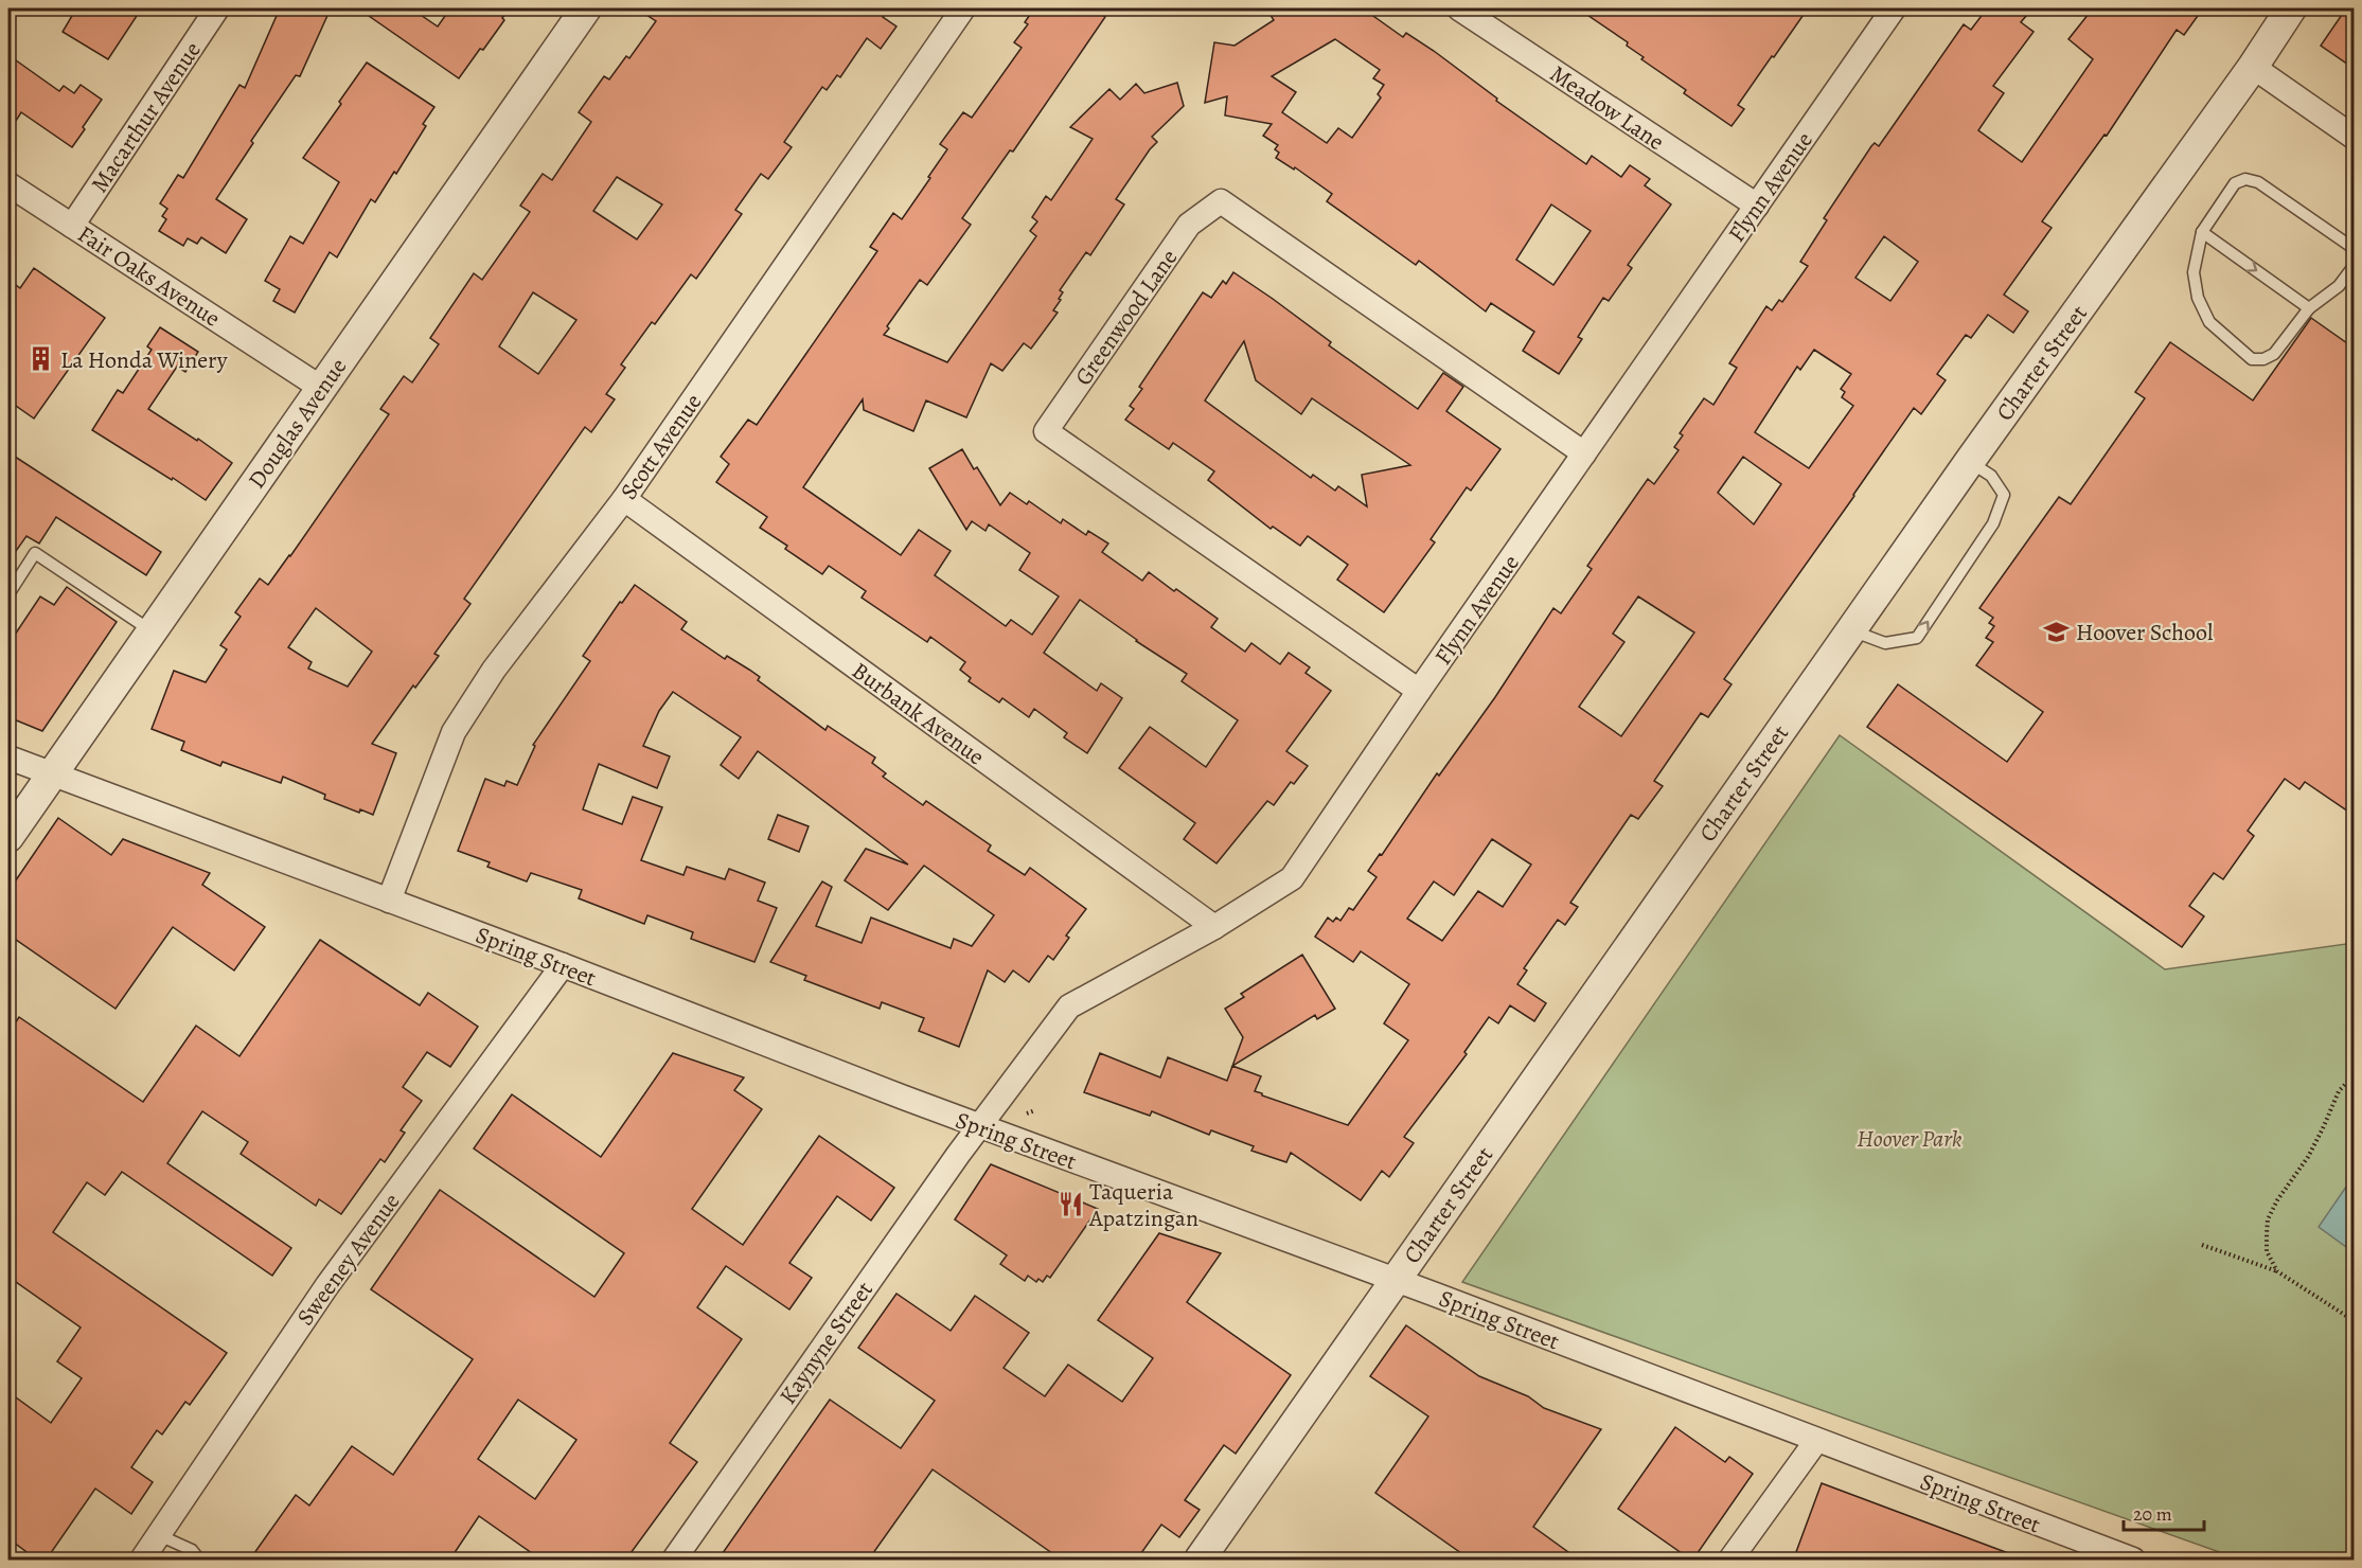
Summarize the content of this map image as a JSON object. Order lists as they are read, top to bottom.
{
  "streets": {
    "street": [
      "Meadow Lane",
      "Macarthur Avenue",
      "Flynn Avenue",
      "Fair Oaks Avenue",
      "Greenwood Lane",
      "Charter Street",
      "Douglas Avenue",
      "Scott Avenue",
      "Burbank Avenue",
      "Spring Street",
      "Sweeney Avenue",
      "Kaynyne Street"
    ]
  },
  "crossings": [
    ["Meadow Lane", "Flynn Avenue"],
    ["Macarthur Avenue", "Fair Oaks Avenue"],
    ["Flynn Avenue", "Greenwood Lane"],
    ["Flynn Avenue", "Burbank Avenue"],
    ["Flynn Avenue", "Spring Street"],
    ["Flynn Avenue", "Kaynyne Street"],
    ["Fair Oaks Avenue", "Douglas Avenue"],
    ["Charter Street", "Spring Street"],
    ["Douglas Avenue", "Spring Street"],
    ["Scott Avenue", "Burbank Avenue"],
    ["Scott Avenue", "Spring Street"],
    ["Spring Street", "Sweeney Avenue"],
    ["Spring Street", "Kaynyne Street"]
  ],
  "parks": ["Hoover Park"],
  "places": {
    "building": ["La Honda Winery"],
    "school or university": ["Hoover School"],
    "restaurant": ["Taqueria Apatzingan"]
  },
  "scale_bar": "20 m"
}
